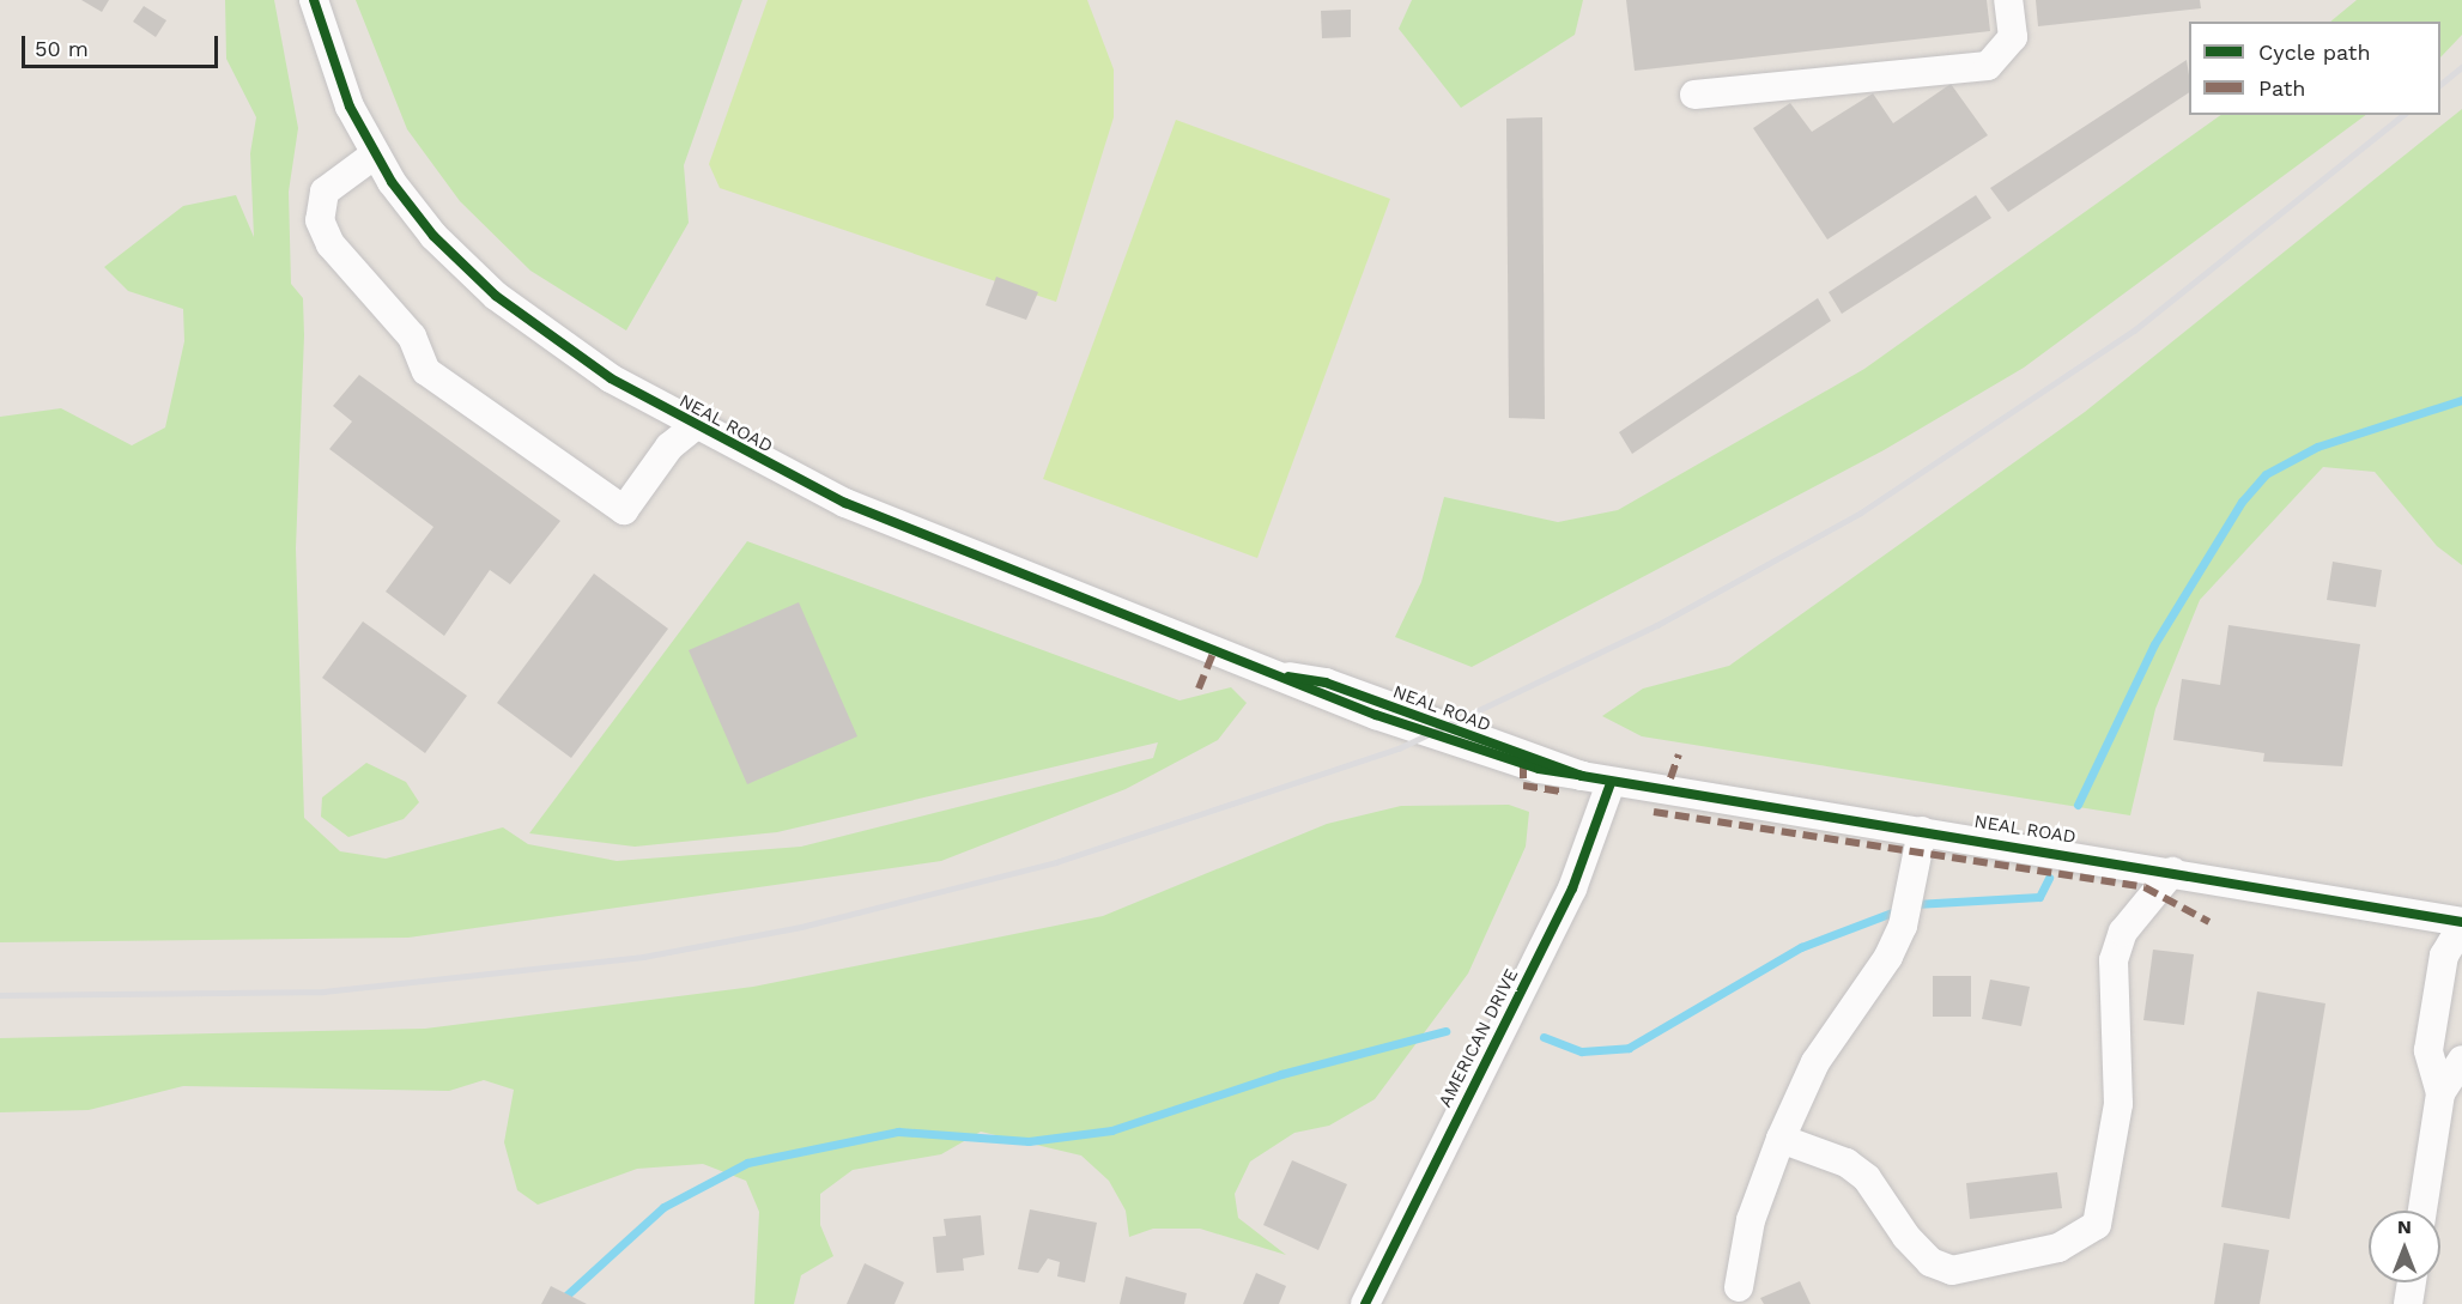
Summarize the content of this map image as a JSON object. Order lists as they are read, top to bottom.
{
  "streets": {
    "street": ["NEAL ROAD", "AMERICAN DRIVE"]
  },
  "crossings": [
    ["NEAL ROAD", "AMERICAN DRIVE"]
  ],
  "legend": ["Cycle path", "Path"],
  "scale_bar": "50 m",
  "north": "top"
}
